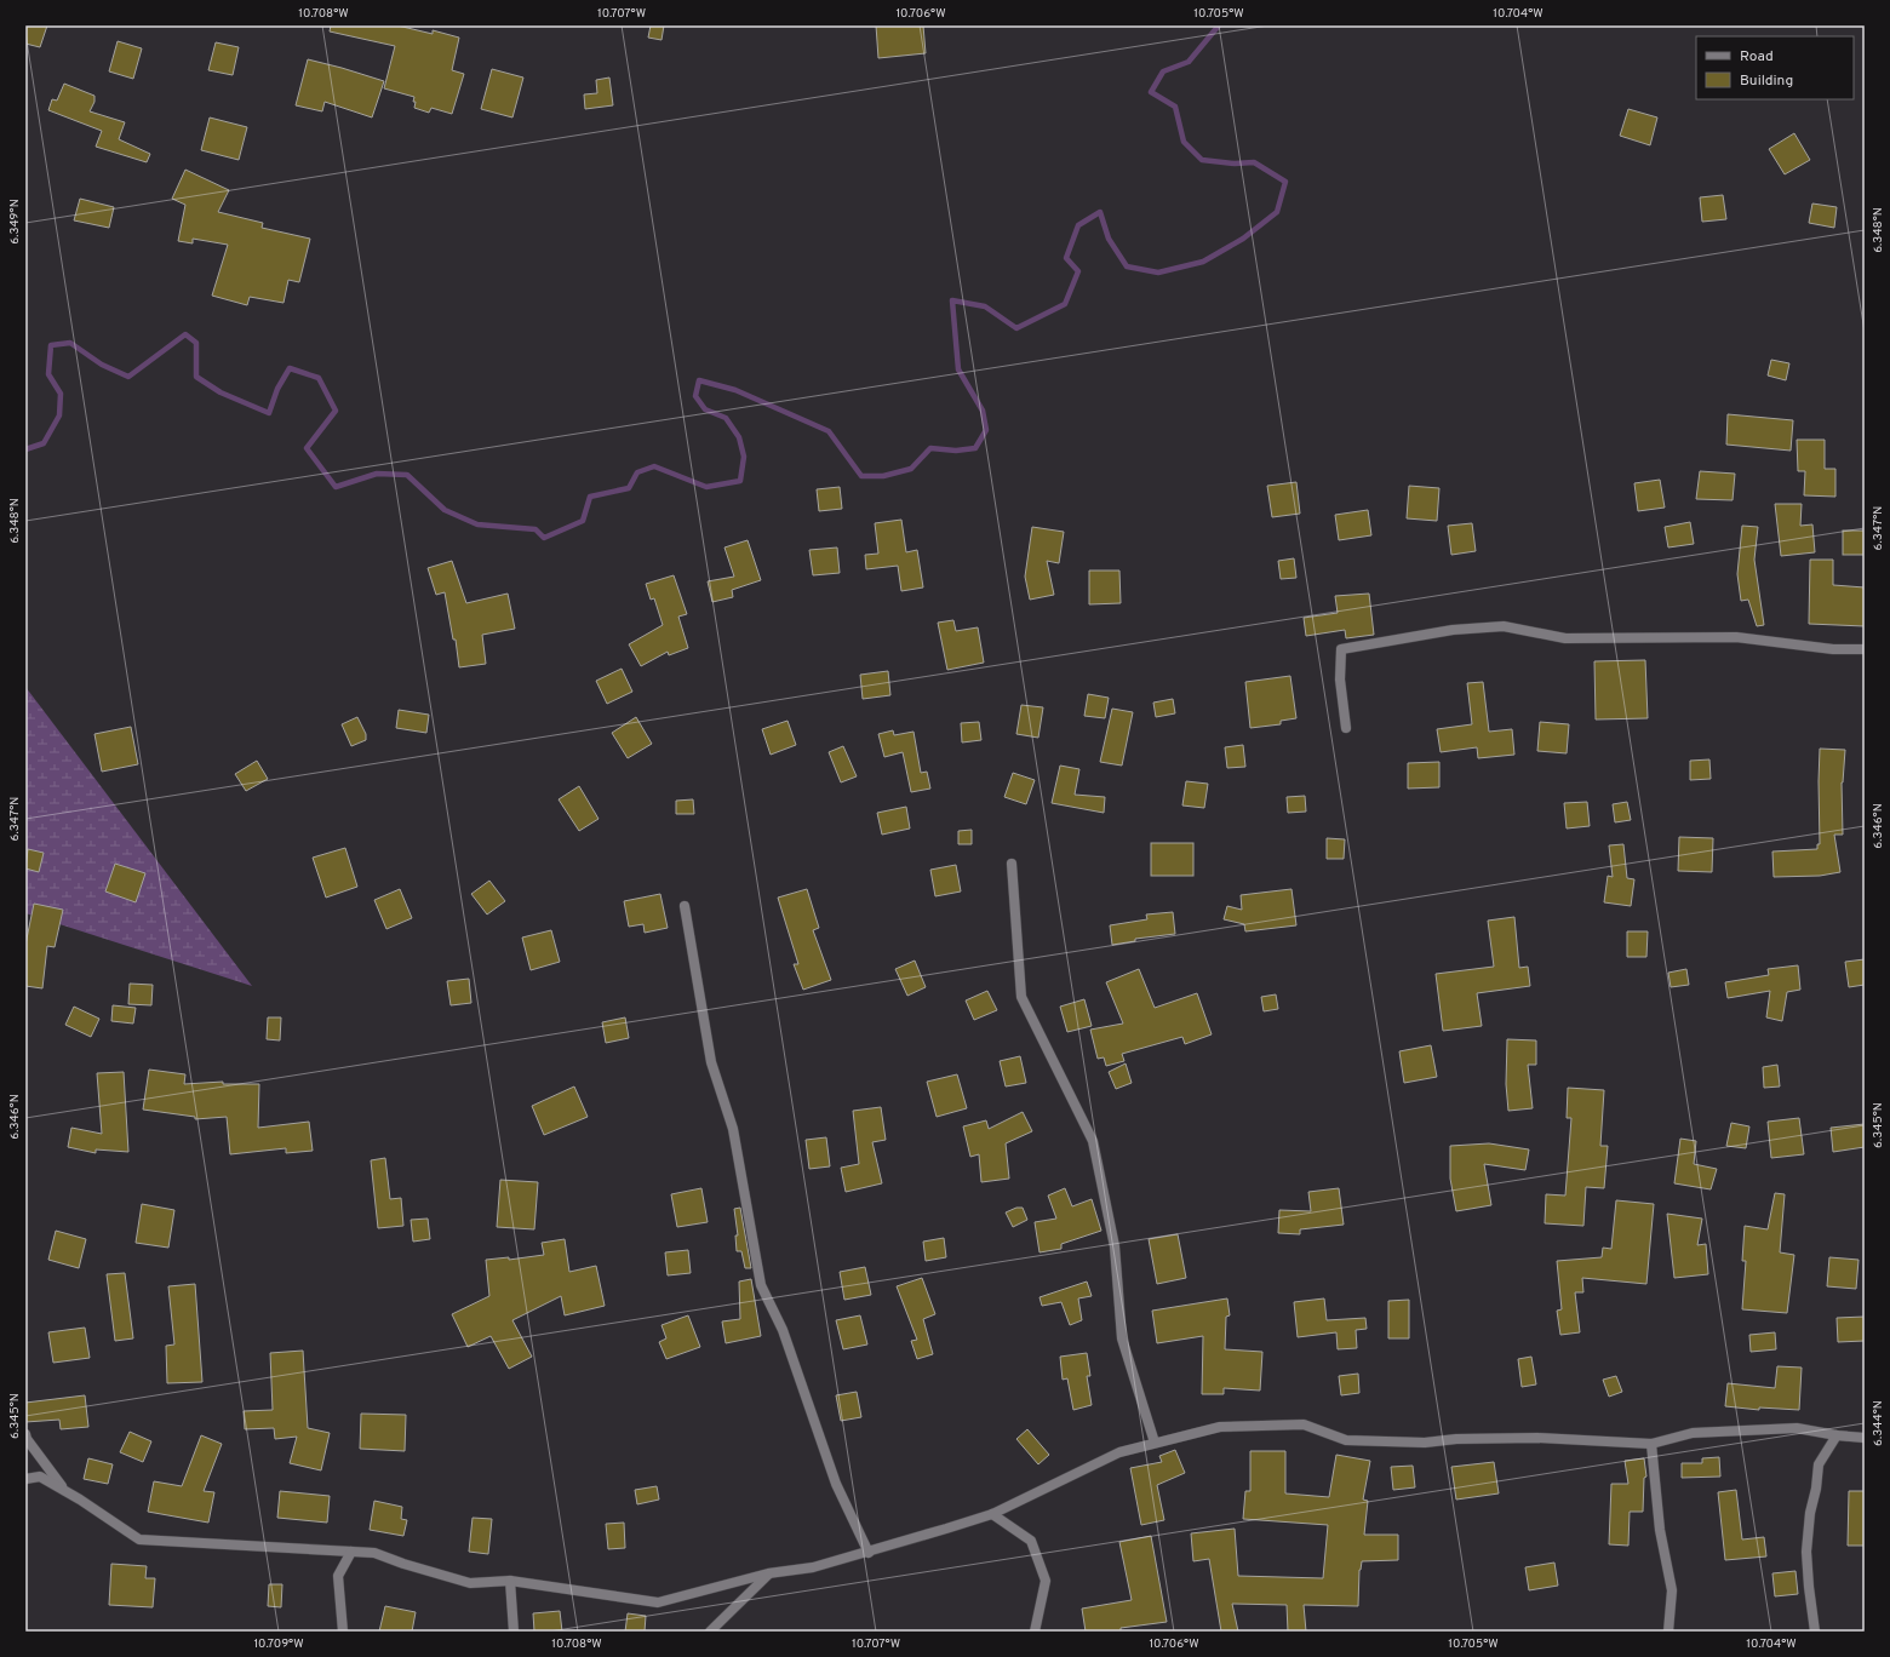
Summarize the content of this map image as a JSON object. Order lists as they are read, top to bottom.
{
  "legend": ["Road", "Building"],
  "coordinates": [
    "10.708°W",
    "10.707°W",
    "10.706°W",
    "10.705°W",
    "10.704°W",
    "6.349°N",
    "6.348°N",
    "6.347°N",
    "6.346°N",
    "6.345°N",
    "6.344°N",
    "10.709°W"
  ]
}
